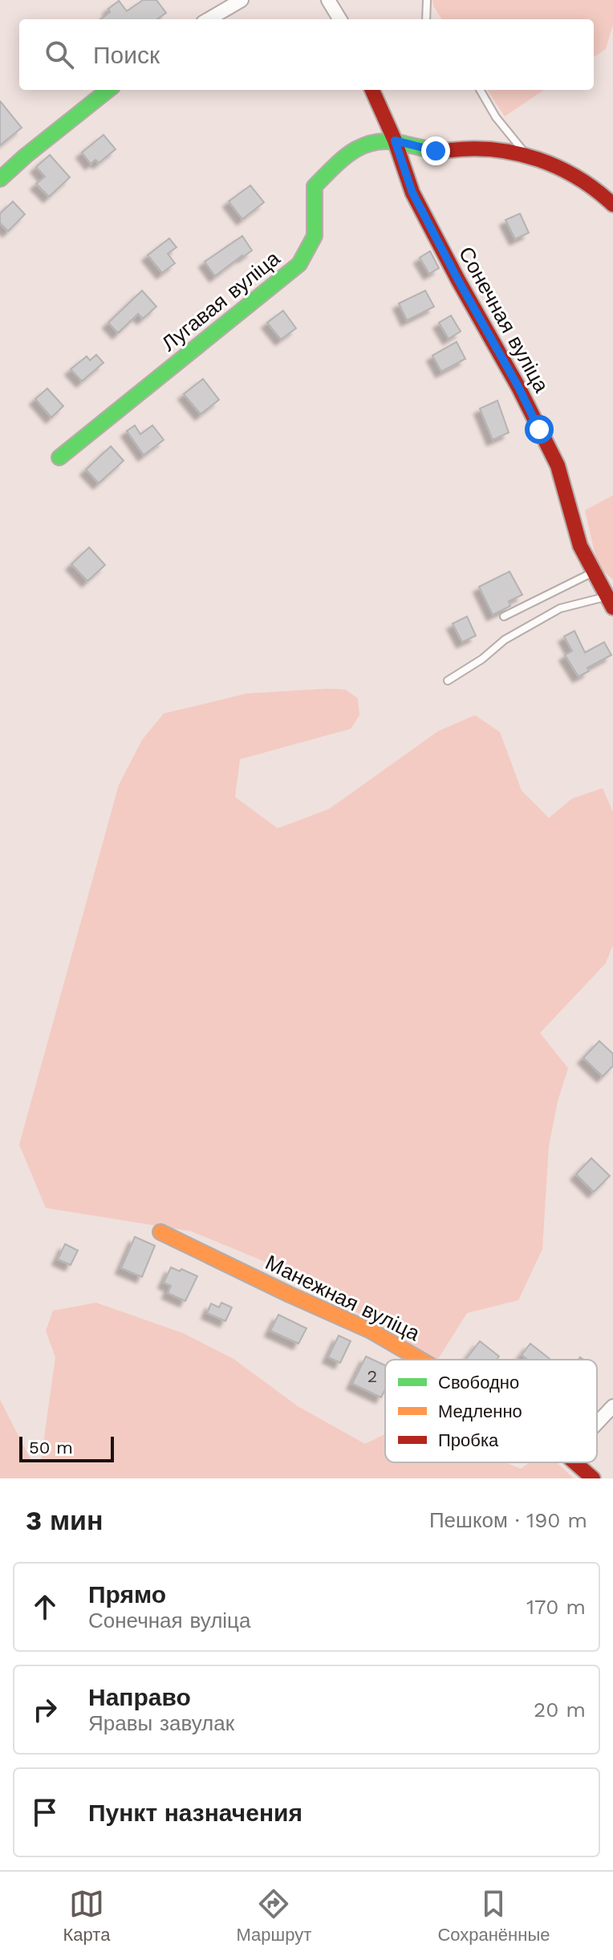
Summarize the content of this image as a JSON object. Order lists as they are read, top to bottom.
{
  "streets": {
    "street": ["Лугавая вуліца", "Сонечная вуліца", "Манежная вуліца"]
  },
  "crossings": [
    ["Лугавая вуліца", "Сонечная вуліца"]
  ],
  "house_numbers": ["2"],
  "legend": ["Свободно", "Медленно", "Пробка"],
  "scale_bar": "50 m",
  "page": {
    "search": "Поиск",
    "scale": "50 m",
    "heading": ["3 мин", "Пешком · 190 m"],
    "list": [
      ["Прямо", "Сонечная вуліца", "170 m"],
      ["Направо", "Яравы завулак", "20 m"],
      "Пункт назначения"
    ],
    "nav": ["Карта", "Маршрут", "Сохранённые"]
  }
}
